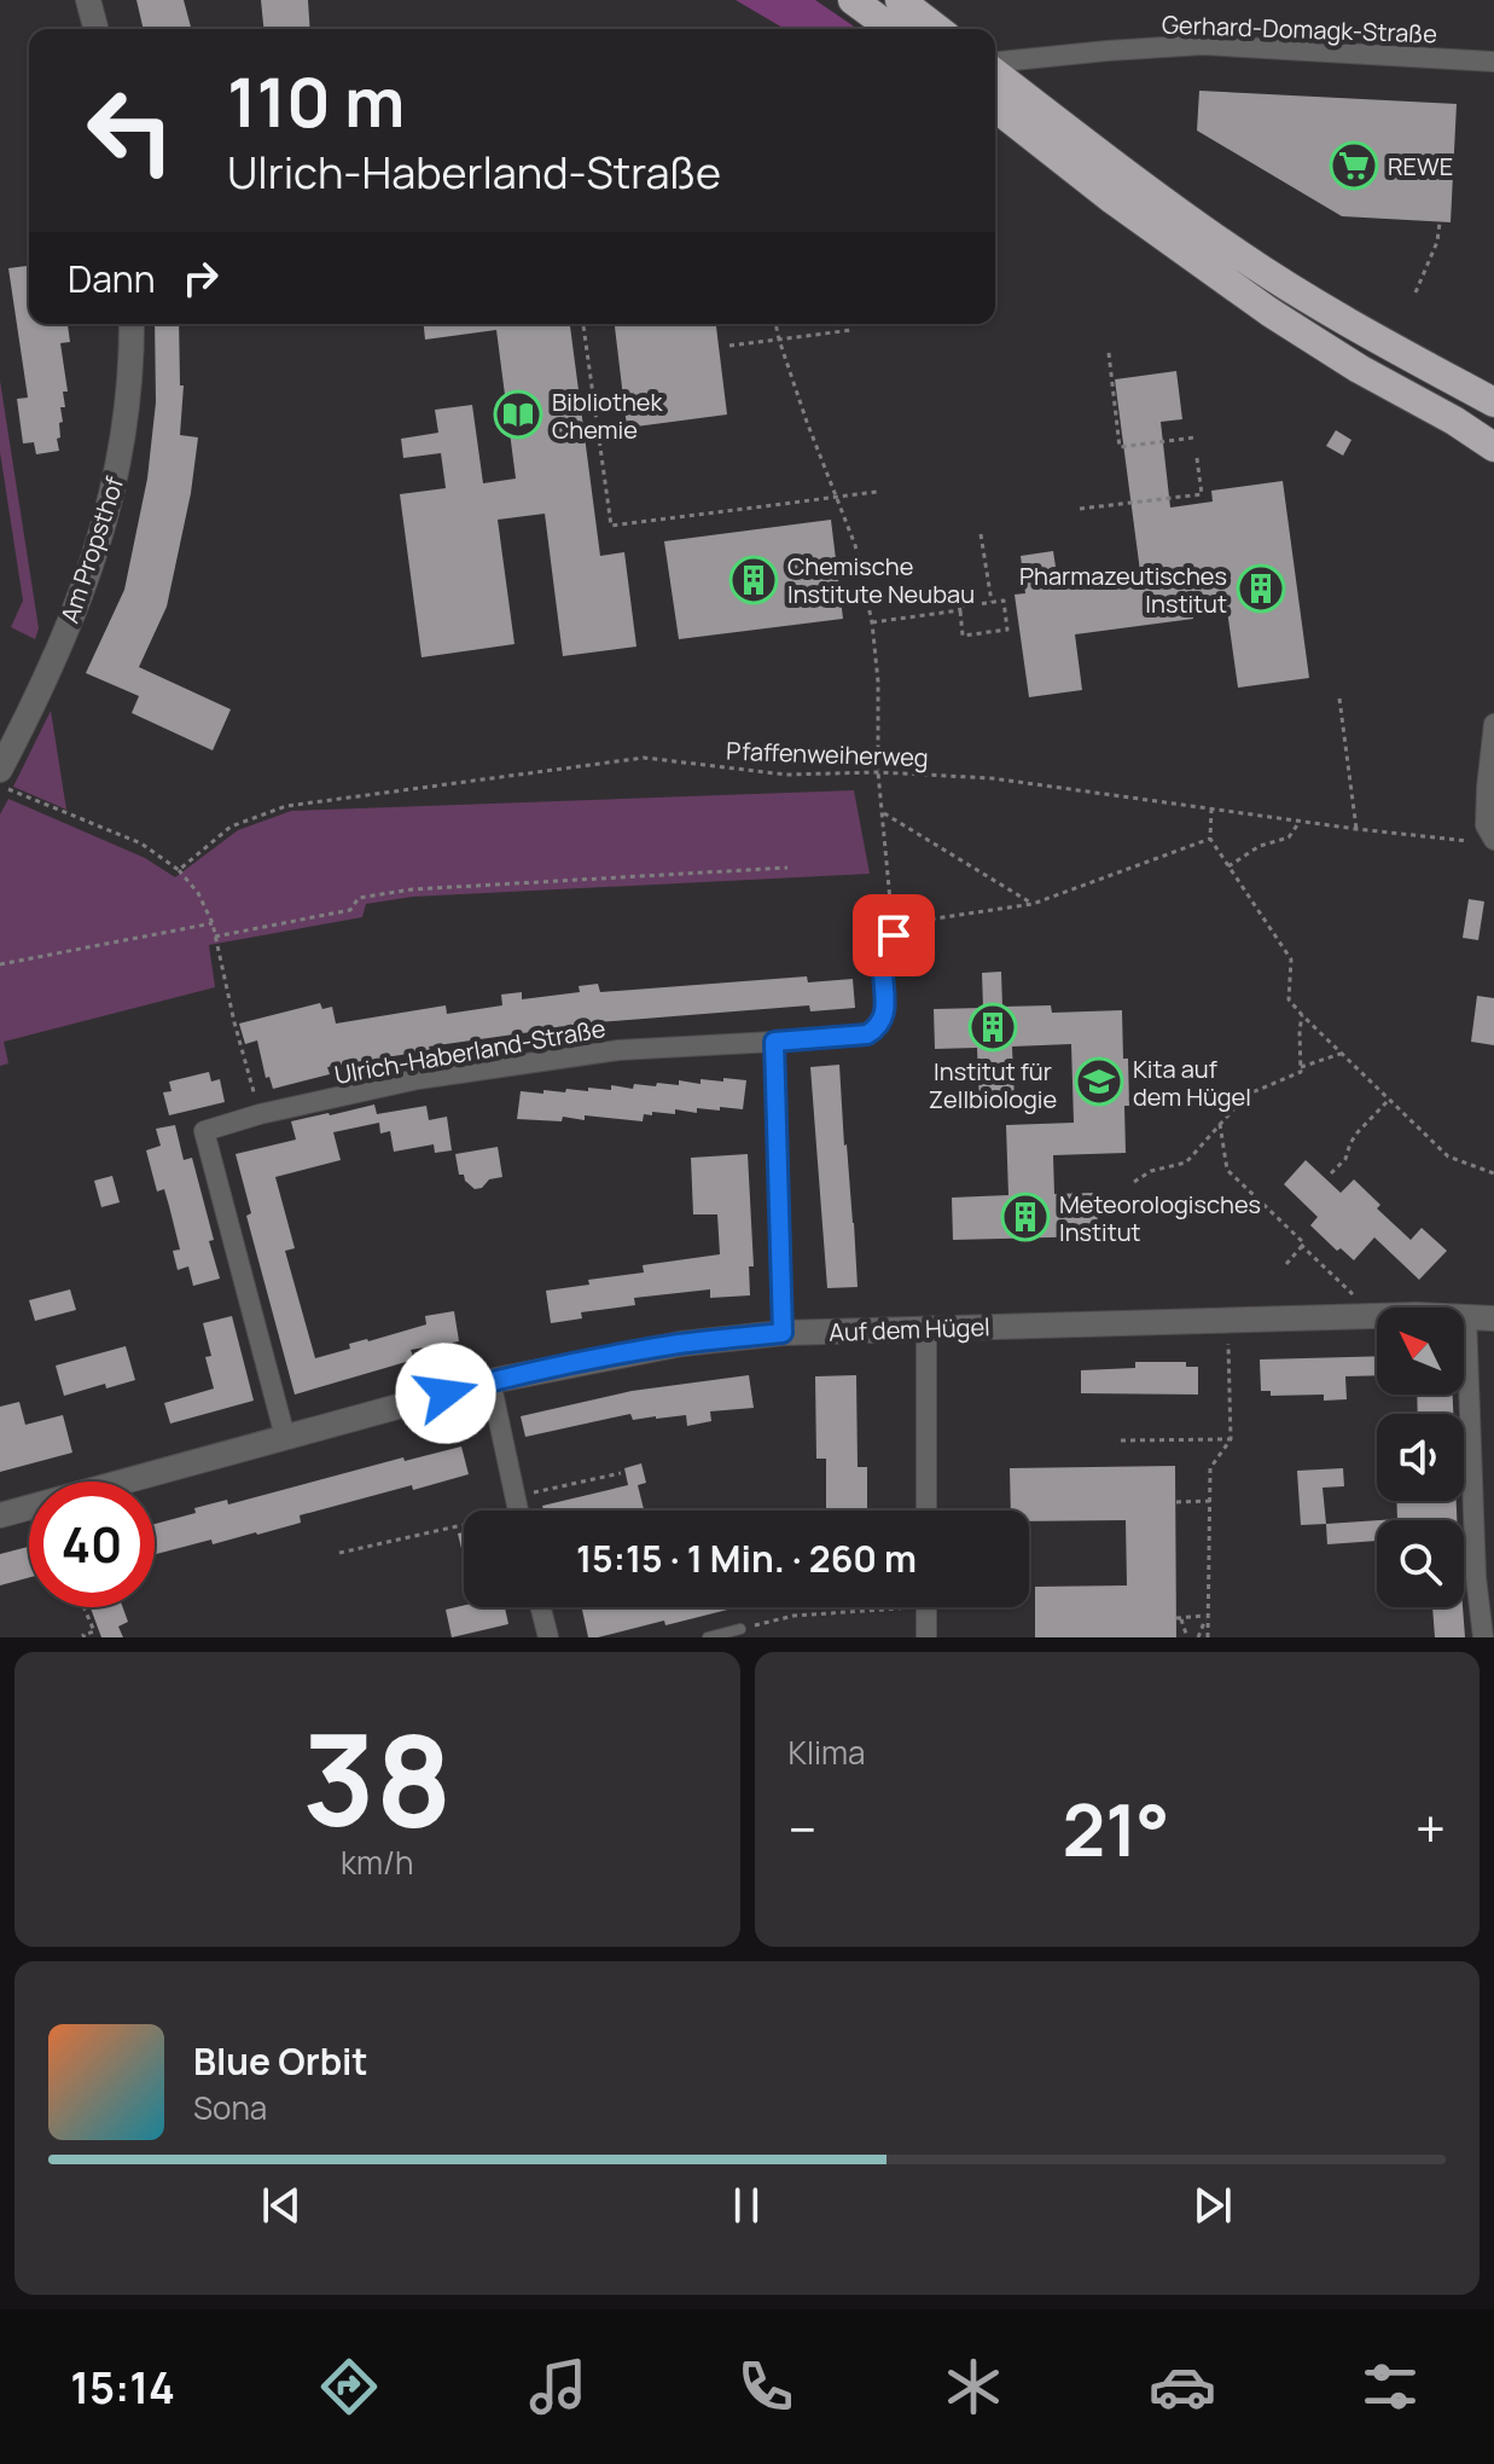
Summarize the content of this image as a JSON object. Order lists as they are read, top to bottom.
{
  "streets": {
    "street": [
      "Gerhard-Domagk-Straße",
      "Am Propsthof",
      "Ulrich-Haberland-Straße",
      "Auf dem Hügel"
    ],
    "path": ["Pfaffenweiherweg"]
  },
  "crossings": [
    ["Ulrich-Haberland-Straße", "Auf dem Hügel"]
  ],
  "places": {
    "supermarket": ["REWE"],
    "library": ["Bibliothek Chemie"],
    "building": [
      "Chemische Institute Neubau",
      "Pharmazeutisches Institut",
      "Institut für Zellbiologie",
      "Meteorologisches Institut"
    ],
    "school or university": ["Kita auf dem Hügel"]
  },
  "north": "top left",
  "page": {
    "turn": ["110 m", "Ulrich-Haberland-Straße"],
    "then": "Dann",
    "limit": "40",
    "trip": "15:15 · 1 Min. · 260 m",
    "tile": [
      ["38", "km/h"],
      "Klima"
    ],
    "heat": ["−", "21°", "+"],
    "song": ["Blue Orbit", "Sona"],
    "tabs": "15:14"
  }
}
